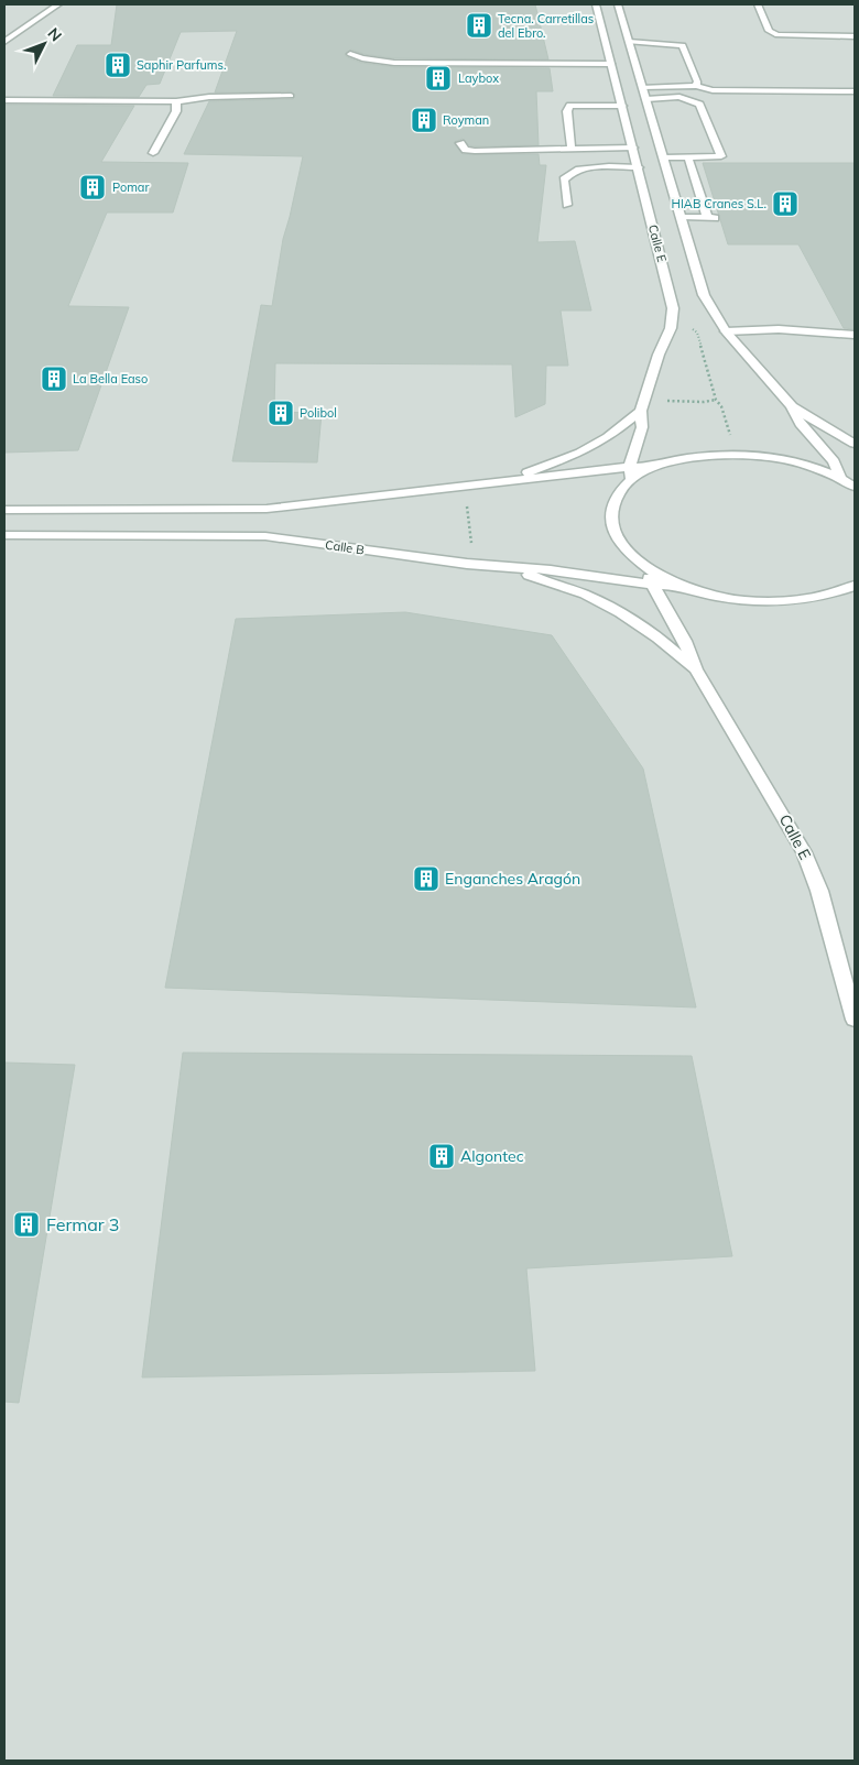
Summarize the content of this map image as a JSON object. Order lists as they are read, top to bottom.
{
  "streets": {
    "street": ["Calle E", "Calle B"]
  },
  "crossings": [
    ["Calle E", "Calle B"]
  ],
  "places": {
    "building": [
      "Tecna. Carretillas del Ebro.",
      "Saphir Parfums.",
      "Laybox",
      "Royman",
      "Pomar",
      "HIAB Cranes S.L.",
      "La Bella Easo",
      "Polibol",
      "Enganches Aragón",
      "Algontec",
      "Fermar 3"
    ]
  },
  "north": "top right"
}
